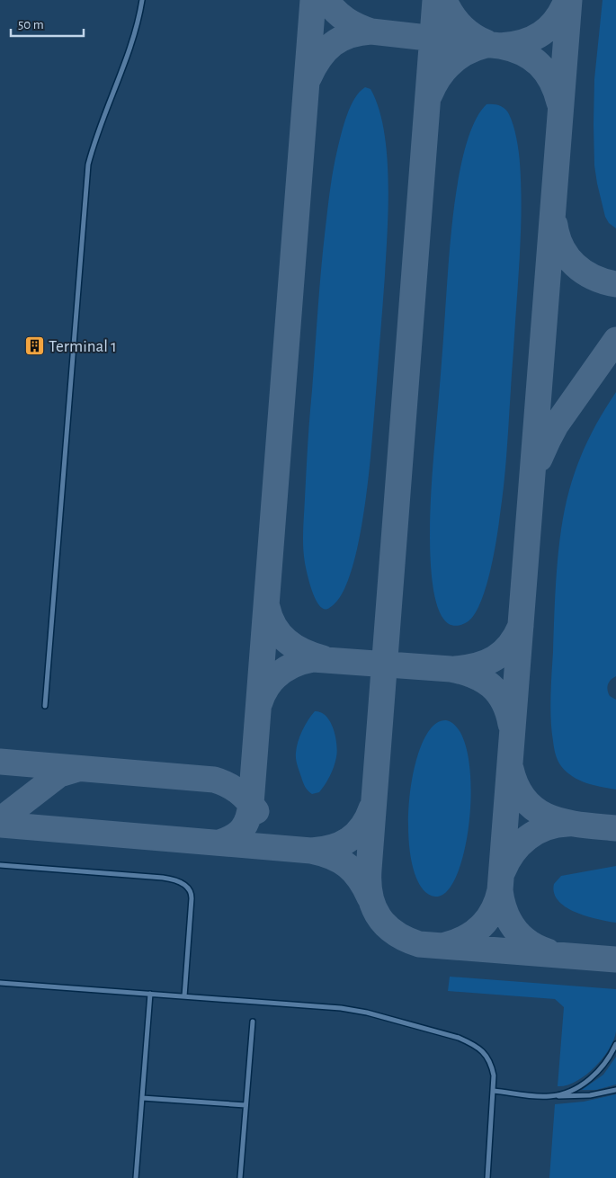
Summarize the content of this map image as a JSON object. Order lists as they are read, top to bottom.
{
  "places": {
    "building": ["Terminal 1"]
  },
  "scale_bar": "50 m"
}
